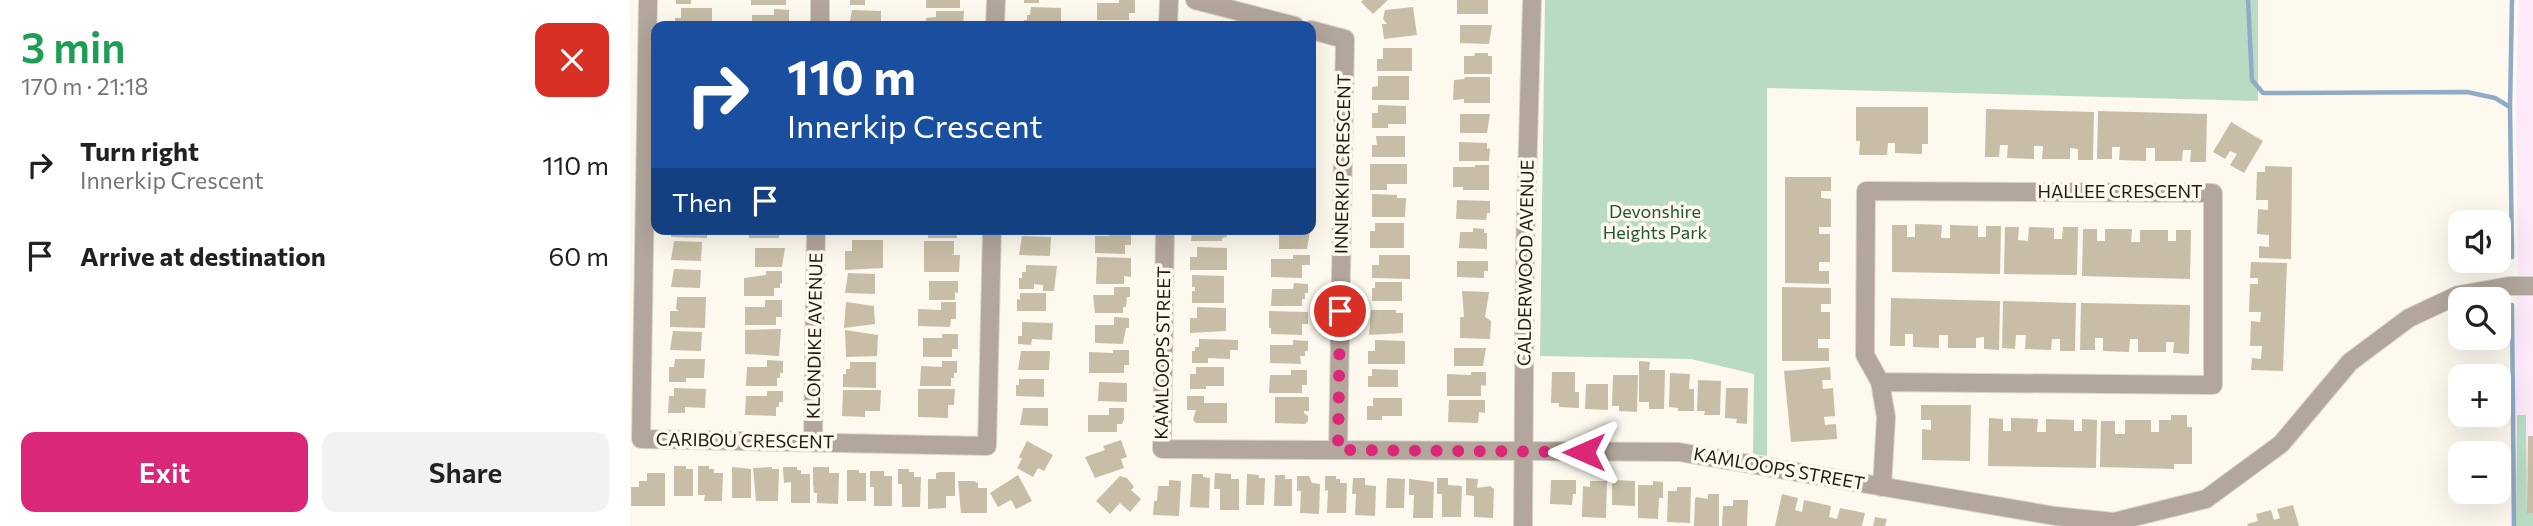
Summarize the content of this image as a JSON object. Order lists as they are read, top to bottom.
{
  "streets": {
    "street": [
      "INNERKIP CRESCENT",
      "HALLEE CRESCENT",
      "CALDERWOOD AVENUE",
      "KLONDIKE AVENUE",
      "KAMLOOPS STREET",
      "CARIBOU CRESCENT"
    ]
  },
  "crossings": [
    ["INNERKIP CRESCENT", "KAMLOOPS STREET"],
    ["HALLEE CRESCENT", "KAMLOOPS STREET"],
    ["CALDERWOOD AVENUE", "KAMLOOPS STREET"],
    ["KLONDIKE AVENUE", "CARIBOU CRESCENT"]
  ],
  "parks": ["Devonshire Heights Park"],
  "page": {
    "heading": ["3 min", "170 m · 21:18"],
    "turn": ["110 m", "Innerkip Crescent"],
    "list": [
      {
        "name": "Turn right",
        "note": "Innerkip Crescent",
        "value": "110 m"
      },
      {
        "name": "Arrive at destination",
        "value": "60 m"
      }
    ],
    "then": "Then",
    "map_buttons": ["+", "−"],
    "buttons": ["Exit", "Share"]
  }
}
